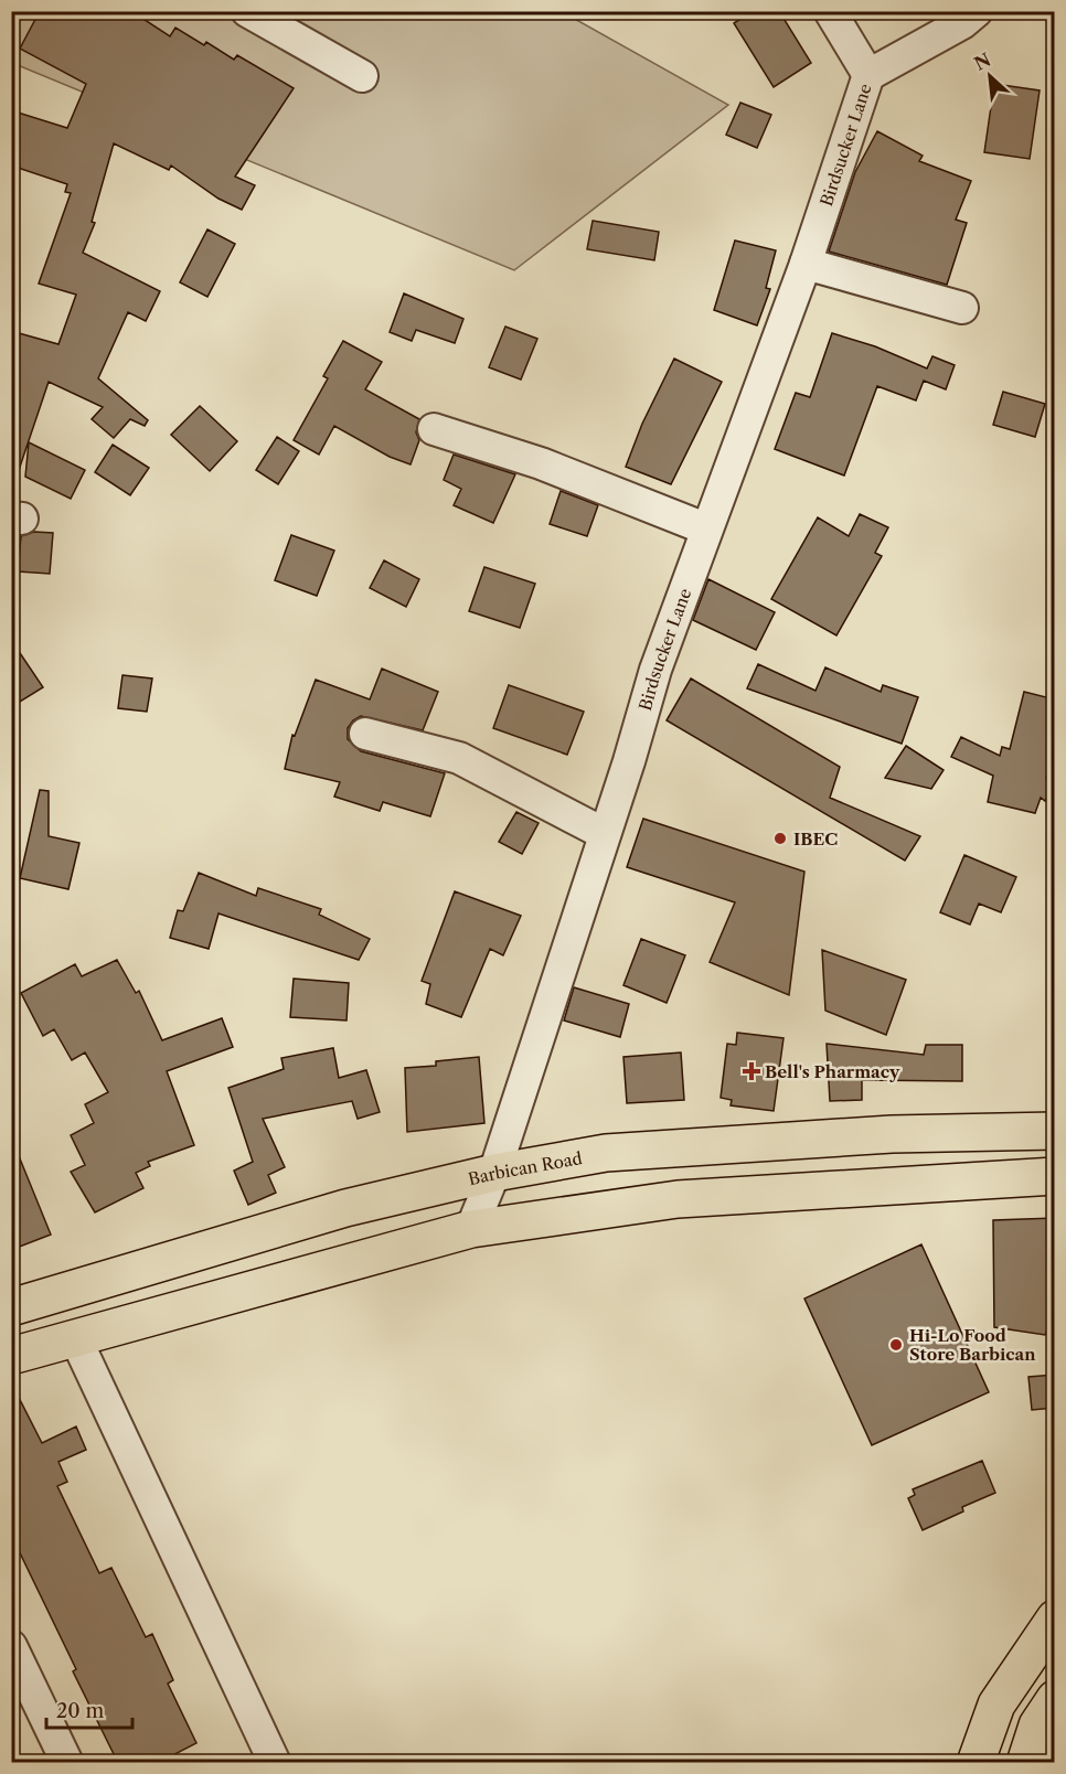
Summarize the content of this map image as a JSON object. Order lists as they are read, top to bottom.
{
  "streets": {
    "main road": ["Barbican Road"],
    "street": ["Birdsucker Lane"]
  },
  "crossings": [
    ["Birdsucker Lane", "Barbican Road"]
  ],
  "places": {
    "other": ["IBEC", "Hi-Lo Food Store Barbican"],
    "health": ["Bell's Pharmacy"]
  },
  "scale_bar": "20 m",
  "north": "top left"
}
